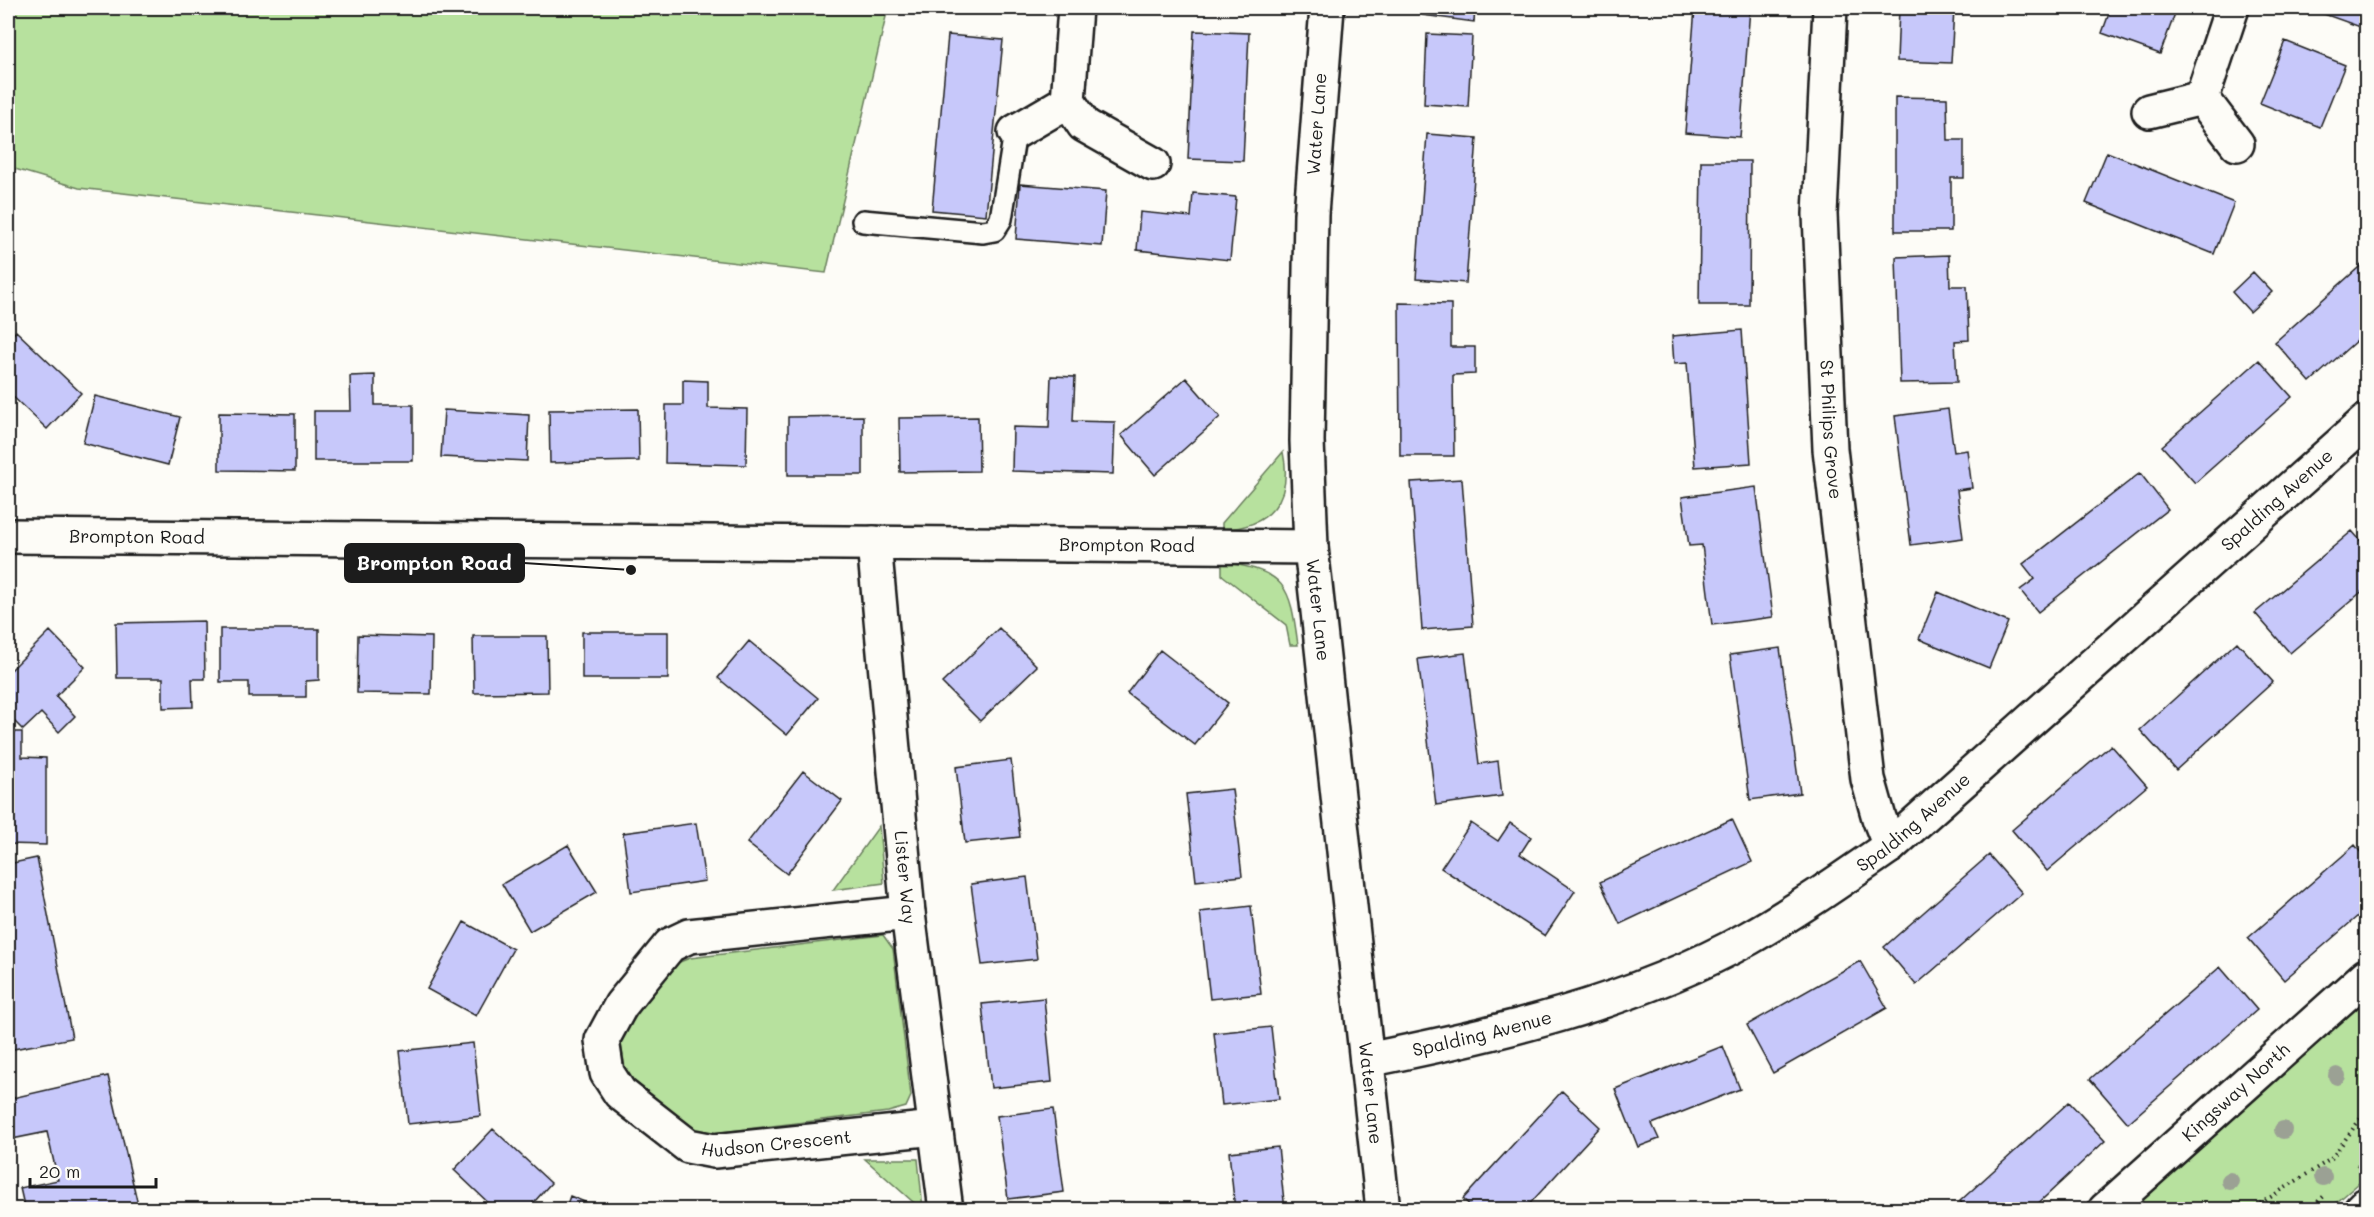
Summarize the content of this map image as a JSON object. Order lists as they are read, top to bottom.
{
  "streets": {
    "street": [
      "Water Lane",
      "St Philips Grove",
      "Spalding Avenue",
      "Brompton Road",
      "Lister Way",
      "Kingsway North",
      "Hudson Crescent"
    ]
  },
  "crossings": [
    ["Water Lane", "Spalding Avenue"],
    ["Water Lane", "Brompton Road"],
    ["St Philips Grove", "Spalding Avenue"],
    ["Brompton Road", "Lister Way"],
    ["Lister Way", "Hudson Crescent"]
  ],
  "places": ["Brompton Road"],
  "scale_bar": "20 m"
}
